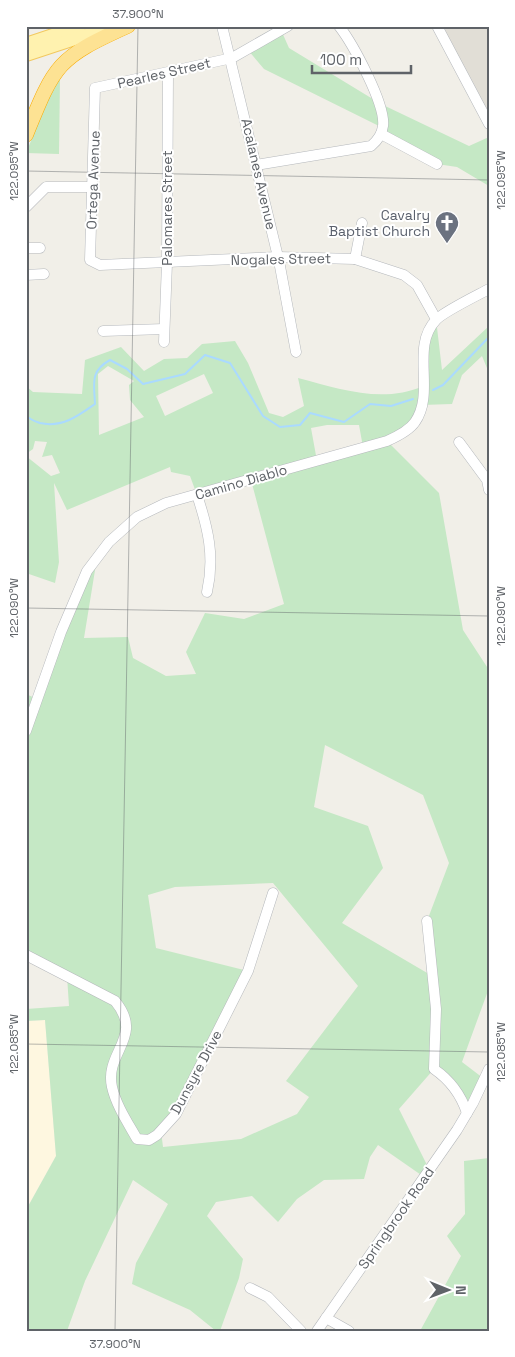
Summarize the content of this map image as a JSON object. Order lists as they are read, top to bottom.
{
  "streets": {
    "street": [
      "Pearles Street",
      "Acalanes Avenue",
      "Ortega Avenue",
      "Palomares Street",
      "Nogales Street",
      "Camino Diablo",
      "Dunsyre Drive",
      "Springbrook Road"
    ]
  },
  "crossings": [
    ["Pearles Street", "Acalanes Avenue"],
    ["Pearles Street", "Ortega Avenue"],
    ["Pearles Street", "Palomares Street"],
    ["Acalanes Avenue", "Nogales Street"],
    ["Ortega Avenue", "Nogales Street"],
    ["Palomares Street", "Nogales Street"],
    ["Nogales Street", "Camino Diablo"]
  ],
  "places": {
    "church": ["Cavalry Baptist Church"]
  },
  "scale_bar": "100 m",
  "north": "right",
  "coordinates": [
    "37.900°N",
    "122.095°W",
    "122.090°W",
    "122.085°W"
  ]
}
